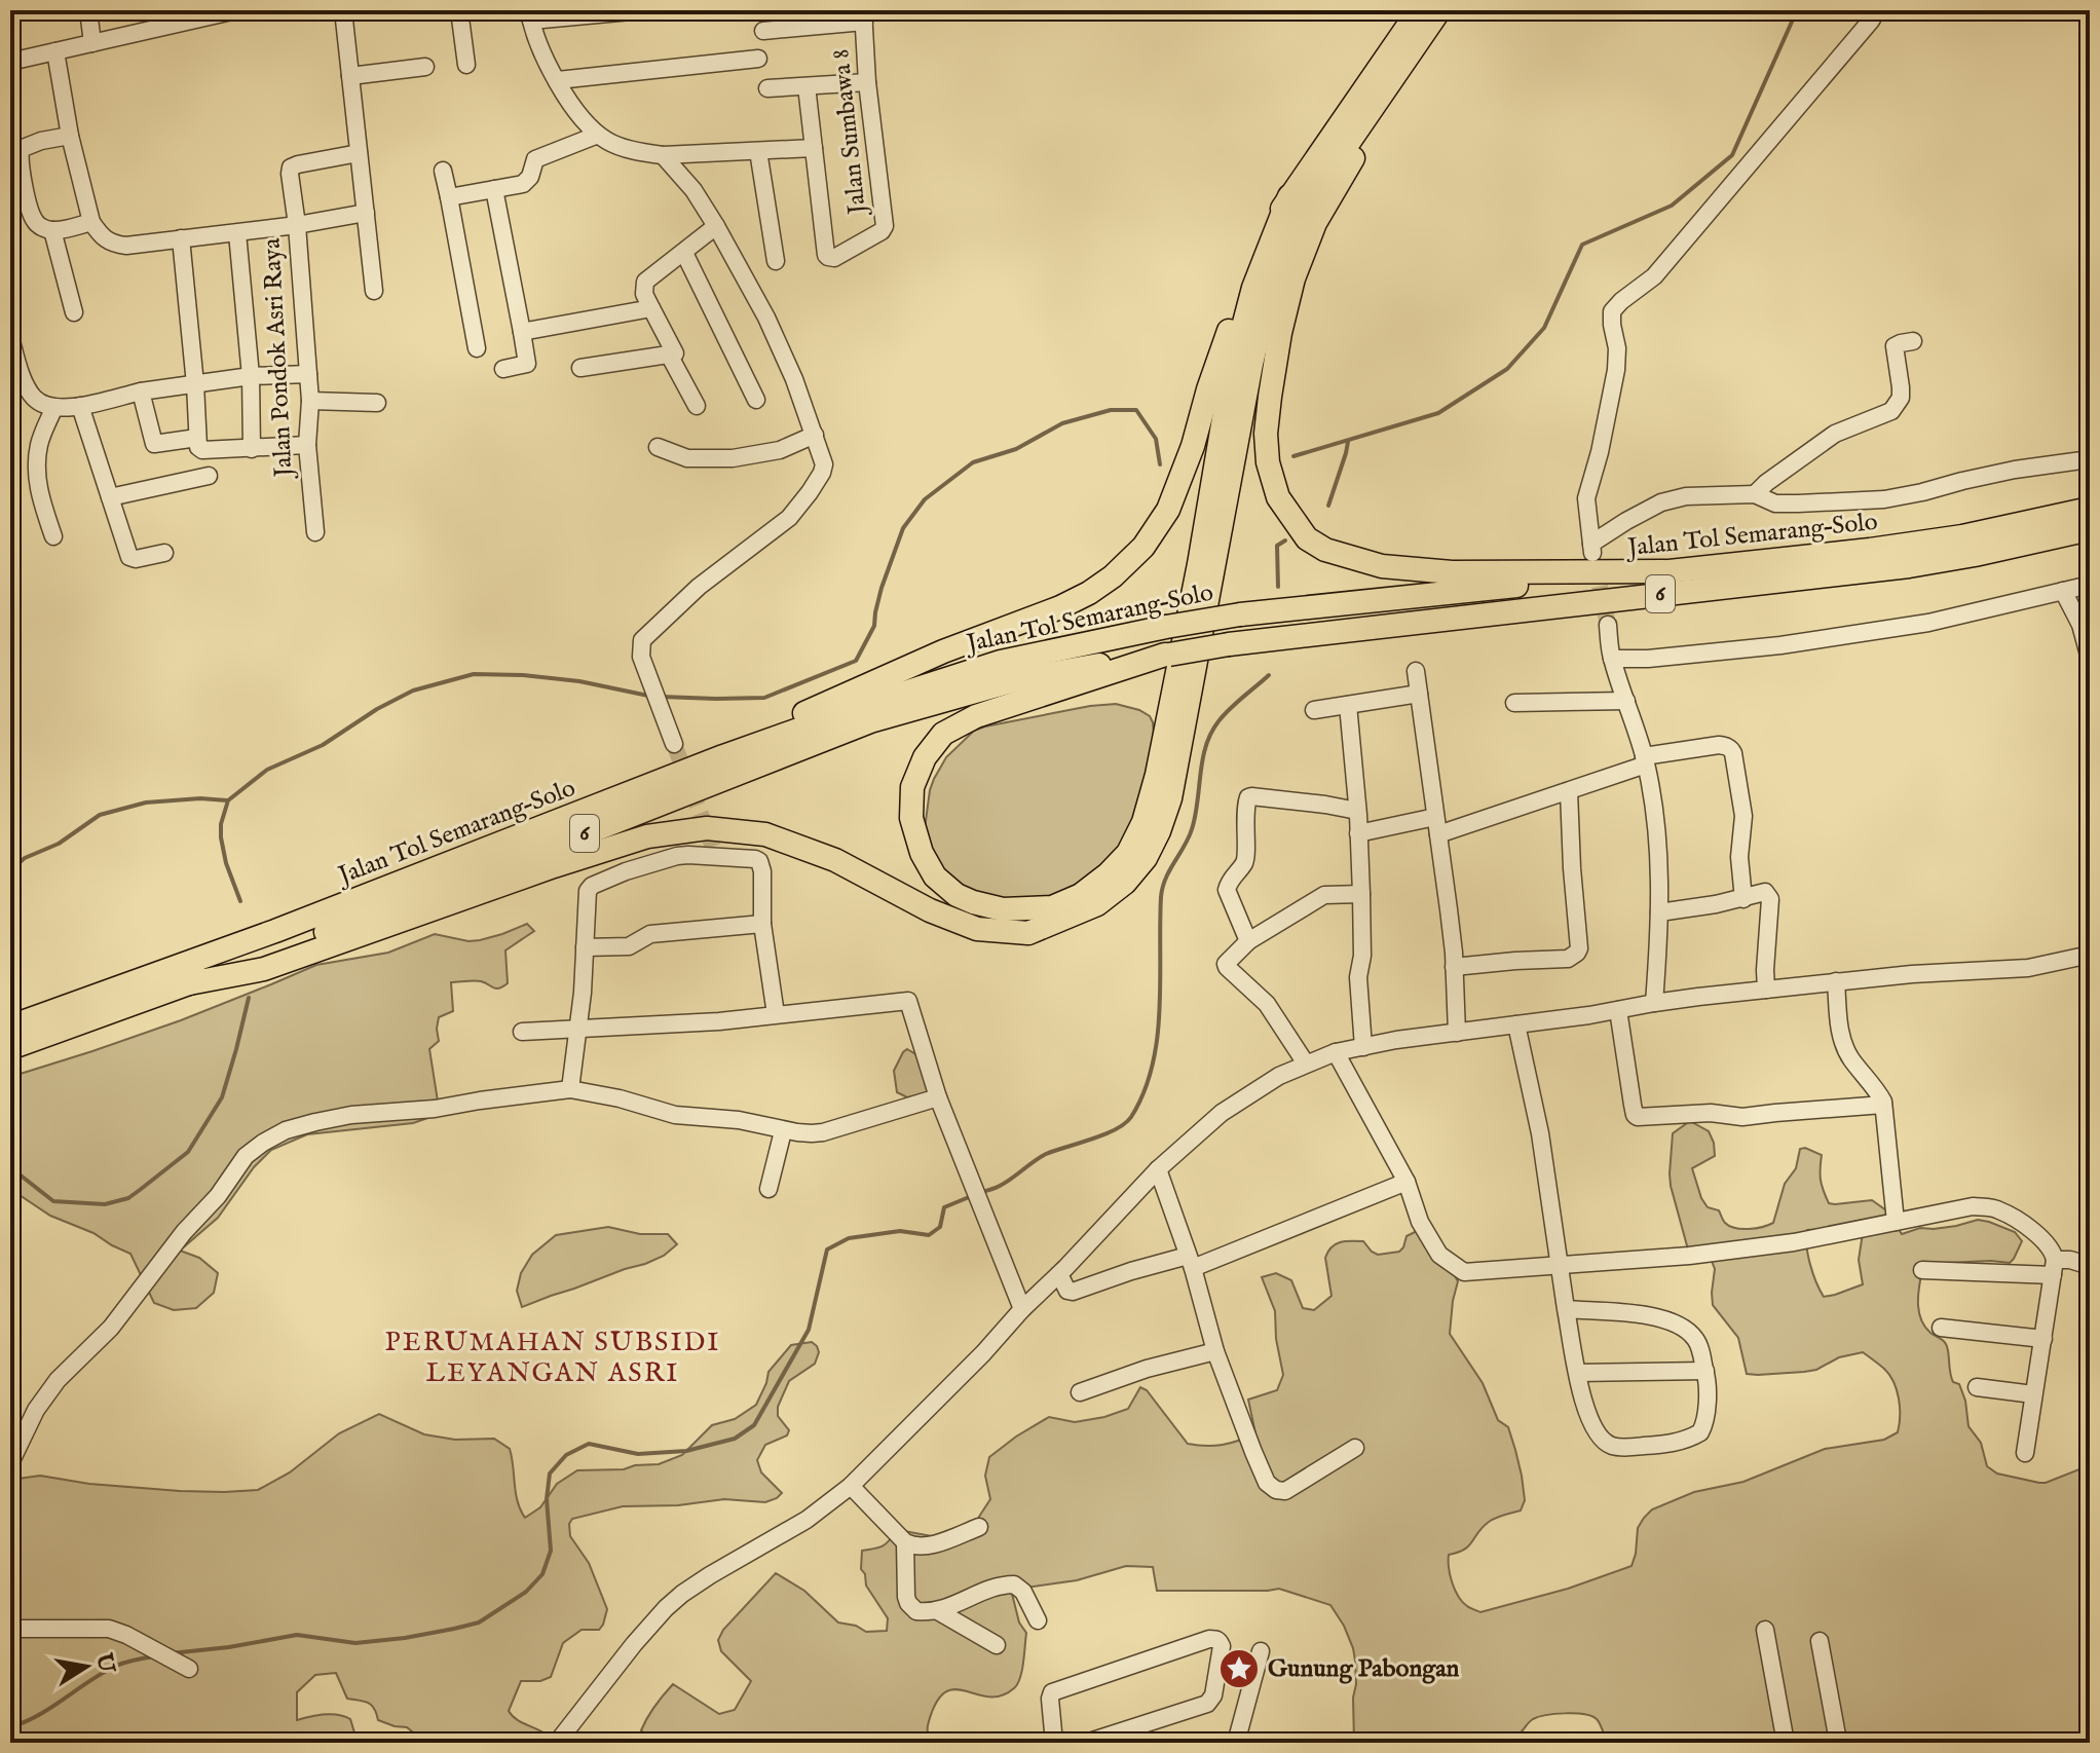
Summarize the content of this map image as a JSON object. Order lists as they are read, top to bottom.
{
  "streets": {
    "highway": ["Jalan Tol Semarang–Solo", "6"],
    "street": ["Jalan Sumbawa 8", "Jalan Pondok Asri Raya"]
  },
  "districts": ["PERUMAHAN SUBSIDI LEYANGAN ASRI"],
  "places": {
    "place": ["Gunung Pabongan"]
  },
  "north": "right"
}
